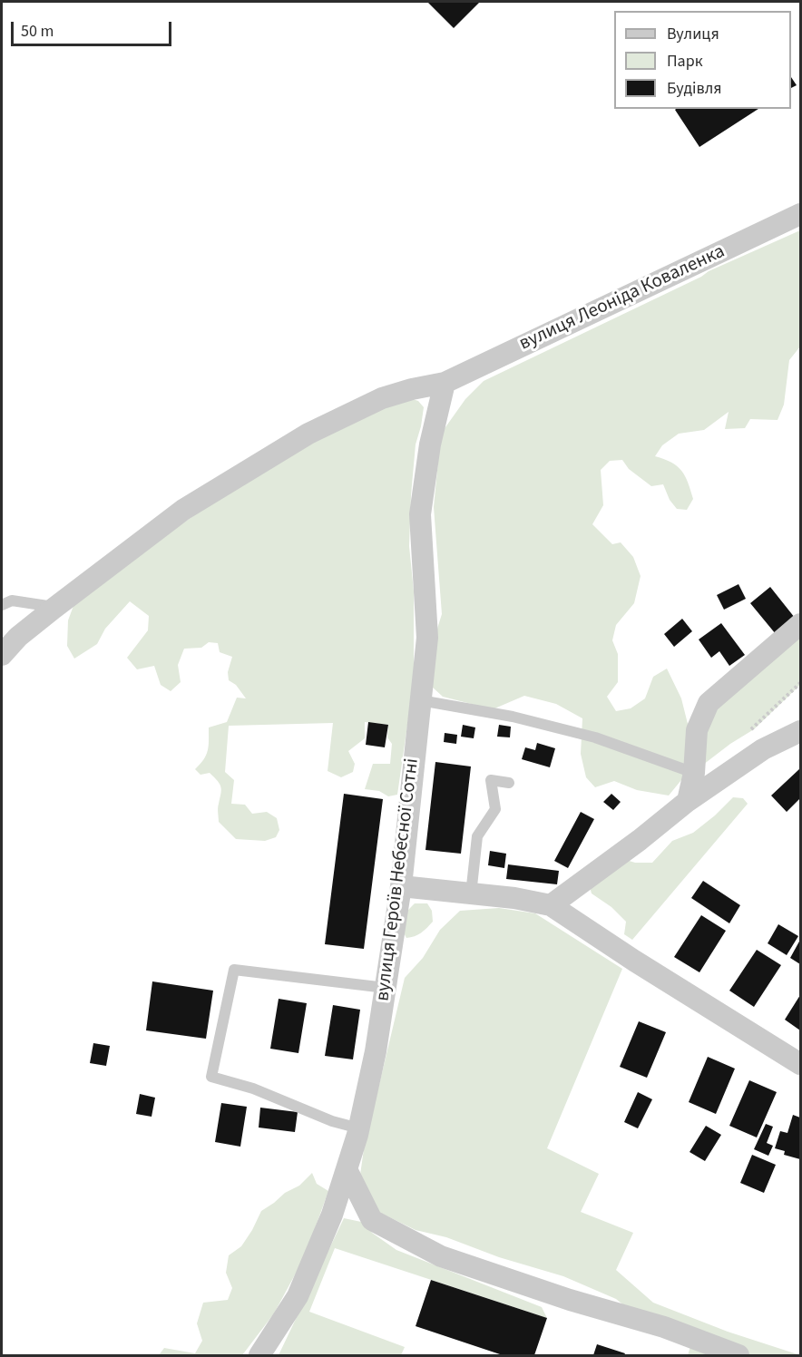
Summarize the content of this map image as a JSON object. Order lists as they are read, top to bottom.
{
  "streets": {
    "street": ["вулиця Леоніда Коваленка", "вулиця Героїв Небесної Сотні"]
  },
  "crossings": [
    ["вулиця Леоніда Коваленка", "вулиця Героїв Небесної Сотні"]
  ],
  "legend": ["Вулиця", "Парк", "Будівля"],
  "scale_bar": "50 m"
}
